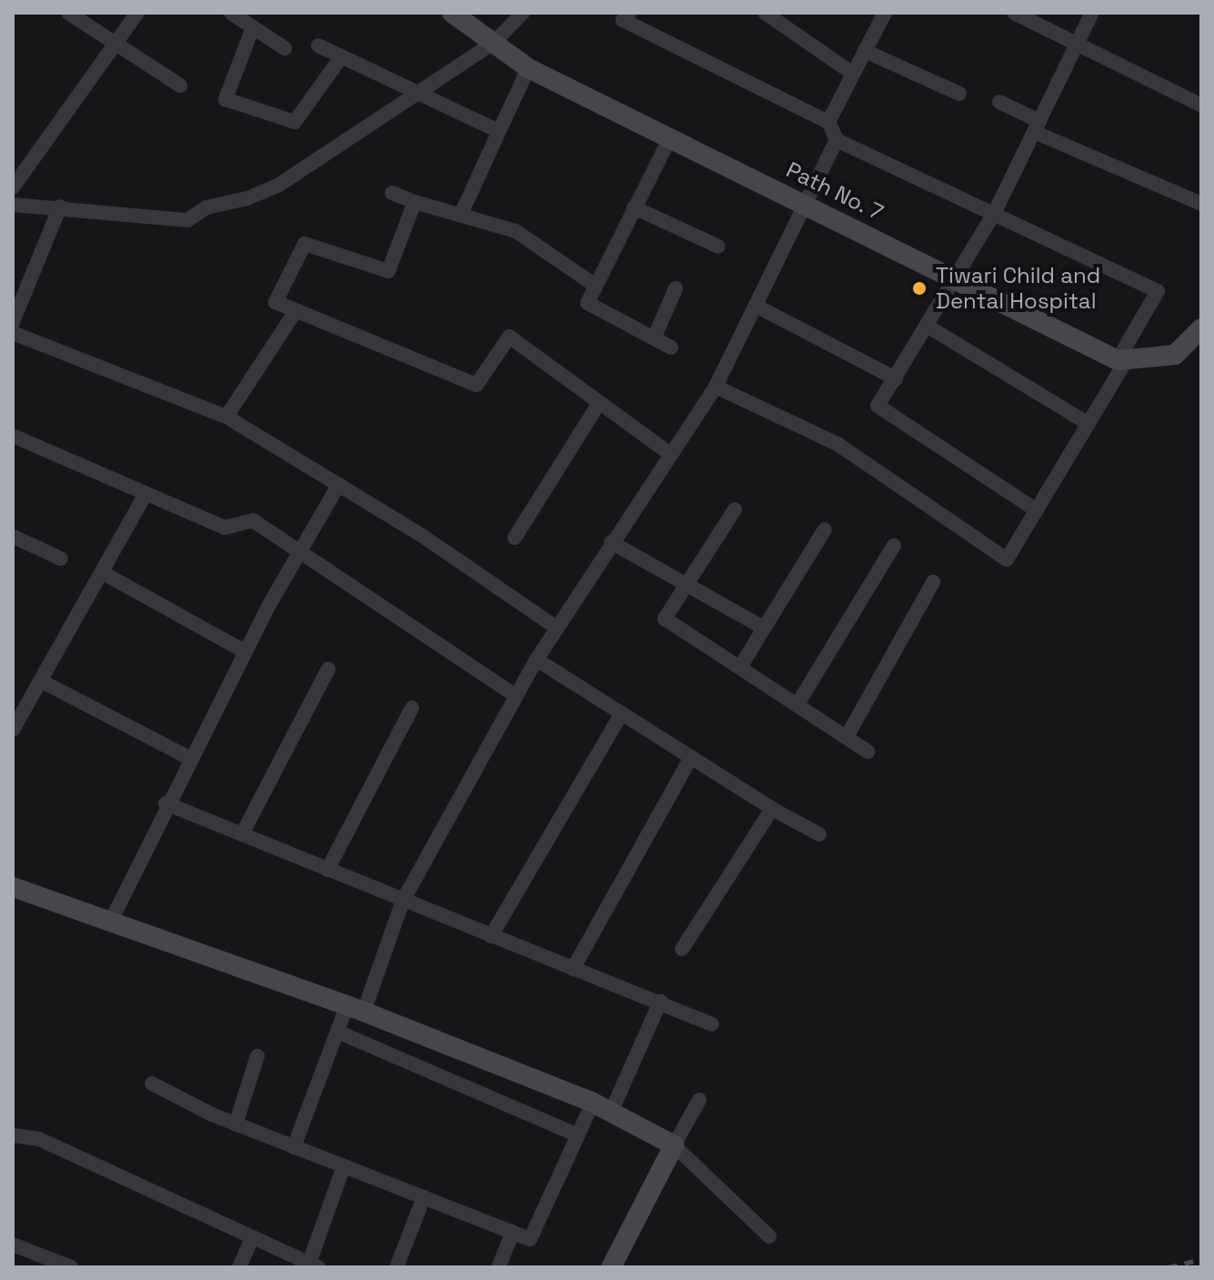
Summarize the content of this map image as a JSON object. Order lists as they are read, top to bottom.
{
  "streets": {
    "street": ["Path No. 7"]
  },
  "places": ["Tiwari Child and Dental Hospital"]
}
